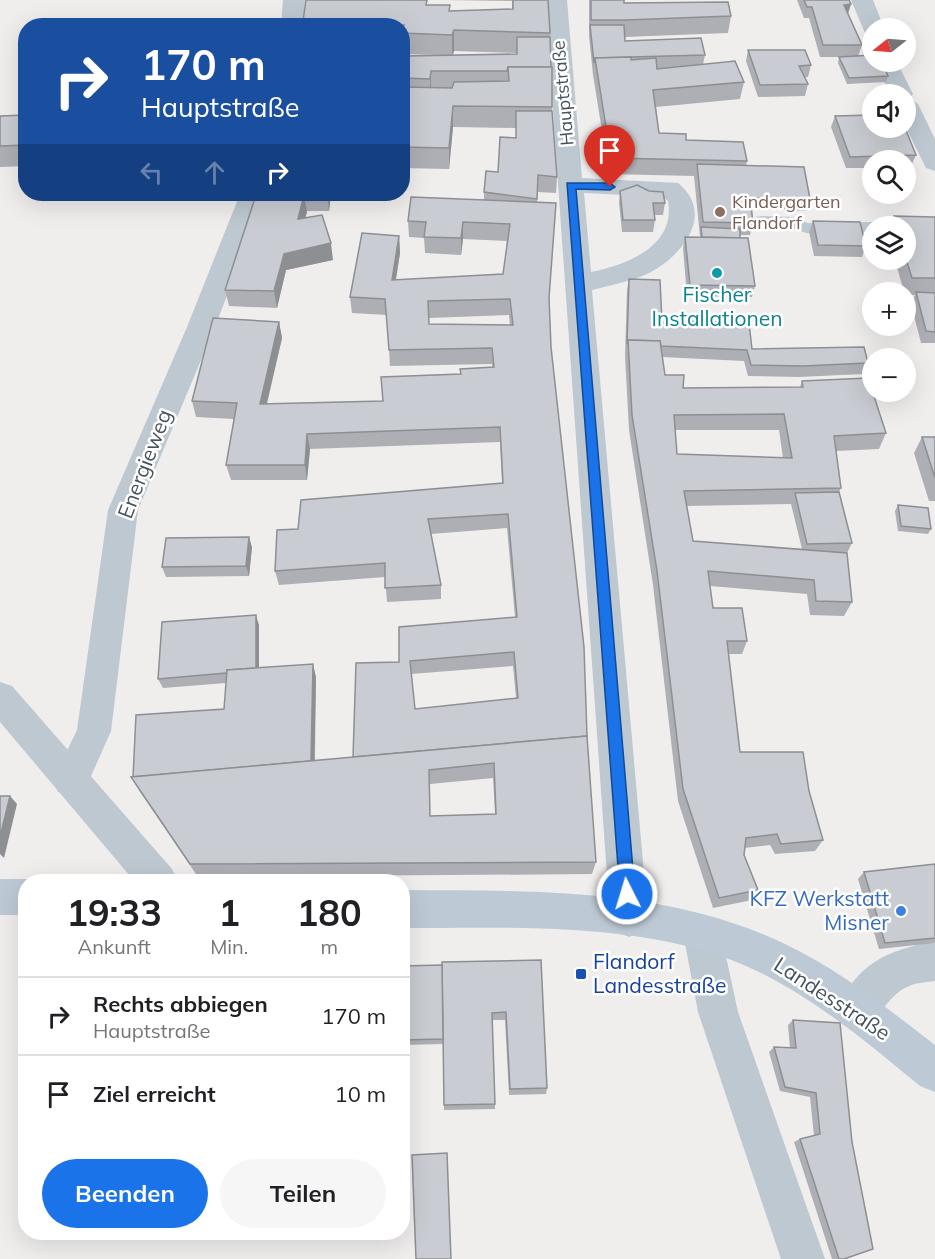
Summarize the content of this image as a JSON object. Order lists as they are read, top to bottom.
{
  "streets": {
    "main road": ["Landesstraße"],
    "street": ["Hauptstraße", "Energieweg"]
  },
  "crossings": [
    ["Hauptstraße", "Landesstraße"]
  ],
  "places": {
    "other": ["Kindergarten Flandorf", "Fischer Installationen", "KFZ Werkstatt Misner"],
    "transit": ["Flandorf Landesstraße"]
  },
  "north": "left",
  "page": {
    "map_buttons": ["+", "−"],
    "turn": ["170 m", "Hauptstraße"],
    "eta": [
      "19:33",
      "Ankunft",
      "1",
      "Min.",
      "180",
      "m"
    ],
    "list": [
      {
        "name": "Rechts abbiegen",
        "note": "Hauptstraße",
        "value": "170 m"
      },
      {
        "name": "Ziel erreicht",
        "value": "10 m"
      }
    ],
    "buttons": ["Beenden", "Teilen"]
  }
}
